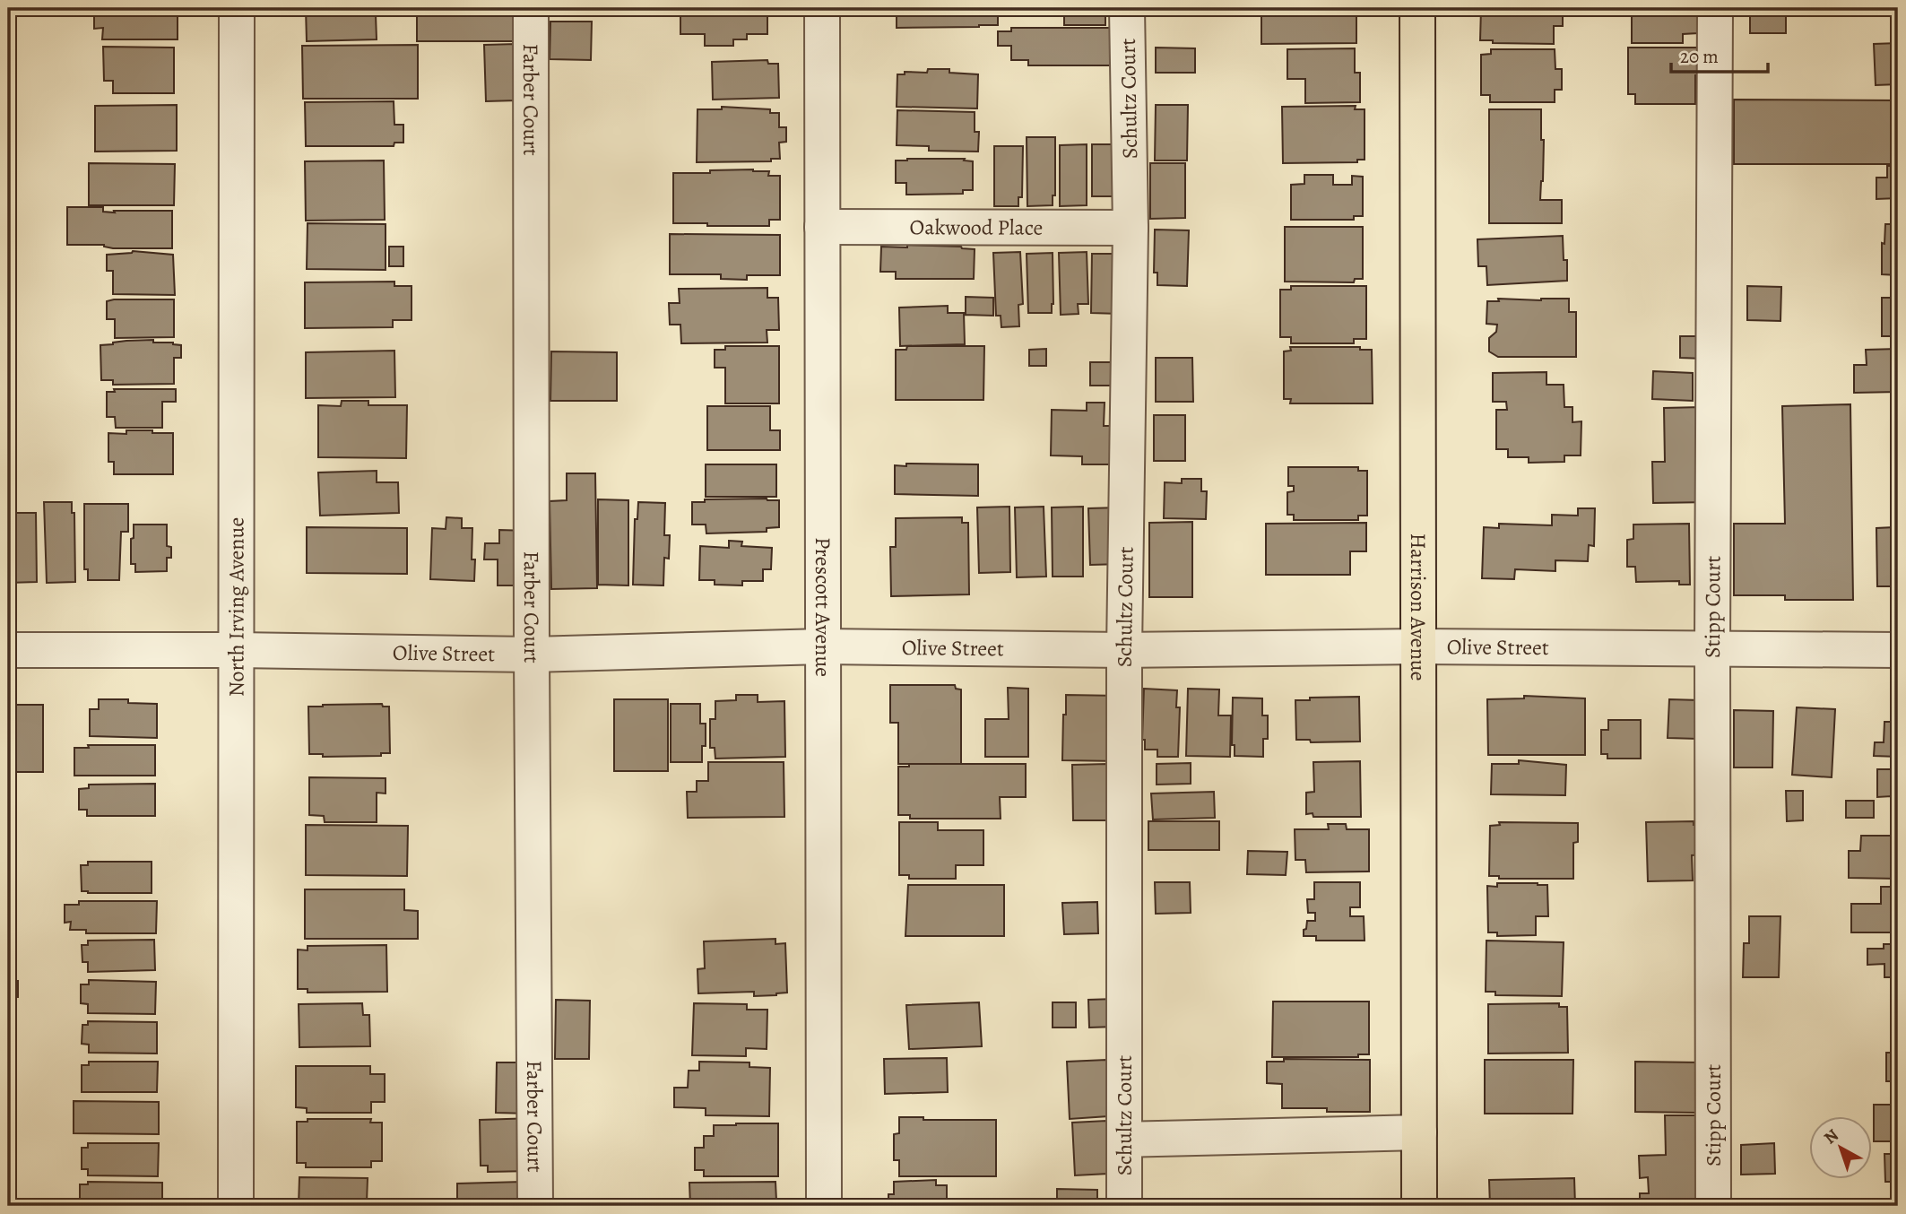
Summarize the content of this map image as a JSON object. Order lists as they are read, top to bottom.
{
  "streets": {
    "main road": ["Harrison Avenue"],
    "street": [
      "Farber Court",
      "Schultz Court",
      "Oakwood Place",
      "North Irving Avenue",
      "Prescott Avenue",
      "Stipp Court",
      "Olive Street"
    ]
  },
  "crossings": [
    ["Farber Court", "Olive Street"],
    ["Schultz Court", "Oakwood Place"],
    ["Schultz Court", "Olive Street"],
    ["Oakwood Place", "Prescott Avenue"],
    ["North Irving Avenue", "Olive Street"],
    ["Prescott Avenue", "Olive Street"],
    ["Harrison Avenue", "Olive Street"],
    ["Stipp Court", "Olive Street"]
  ],
  "scale_bar": "20 m",
  "north": "top left"
}
